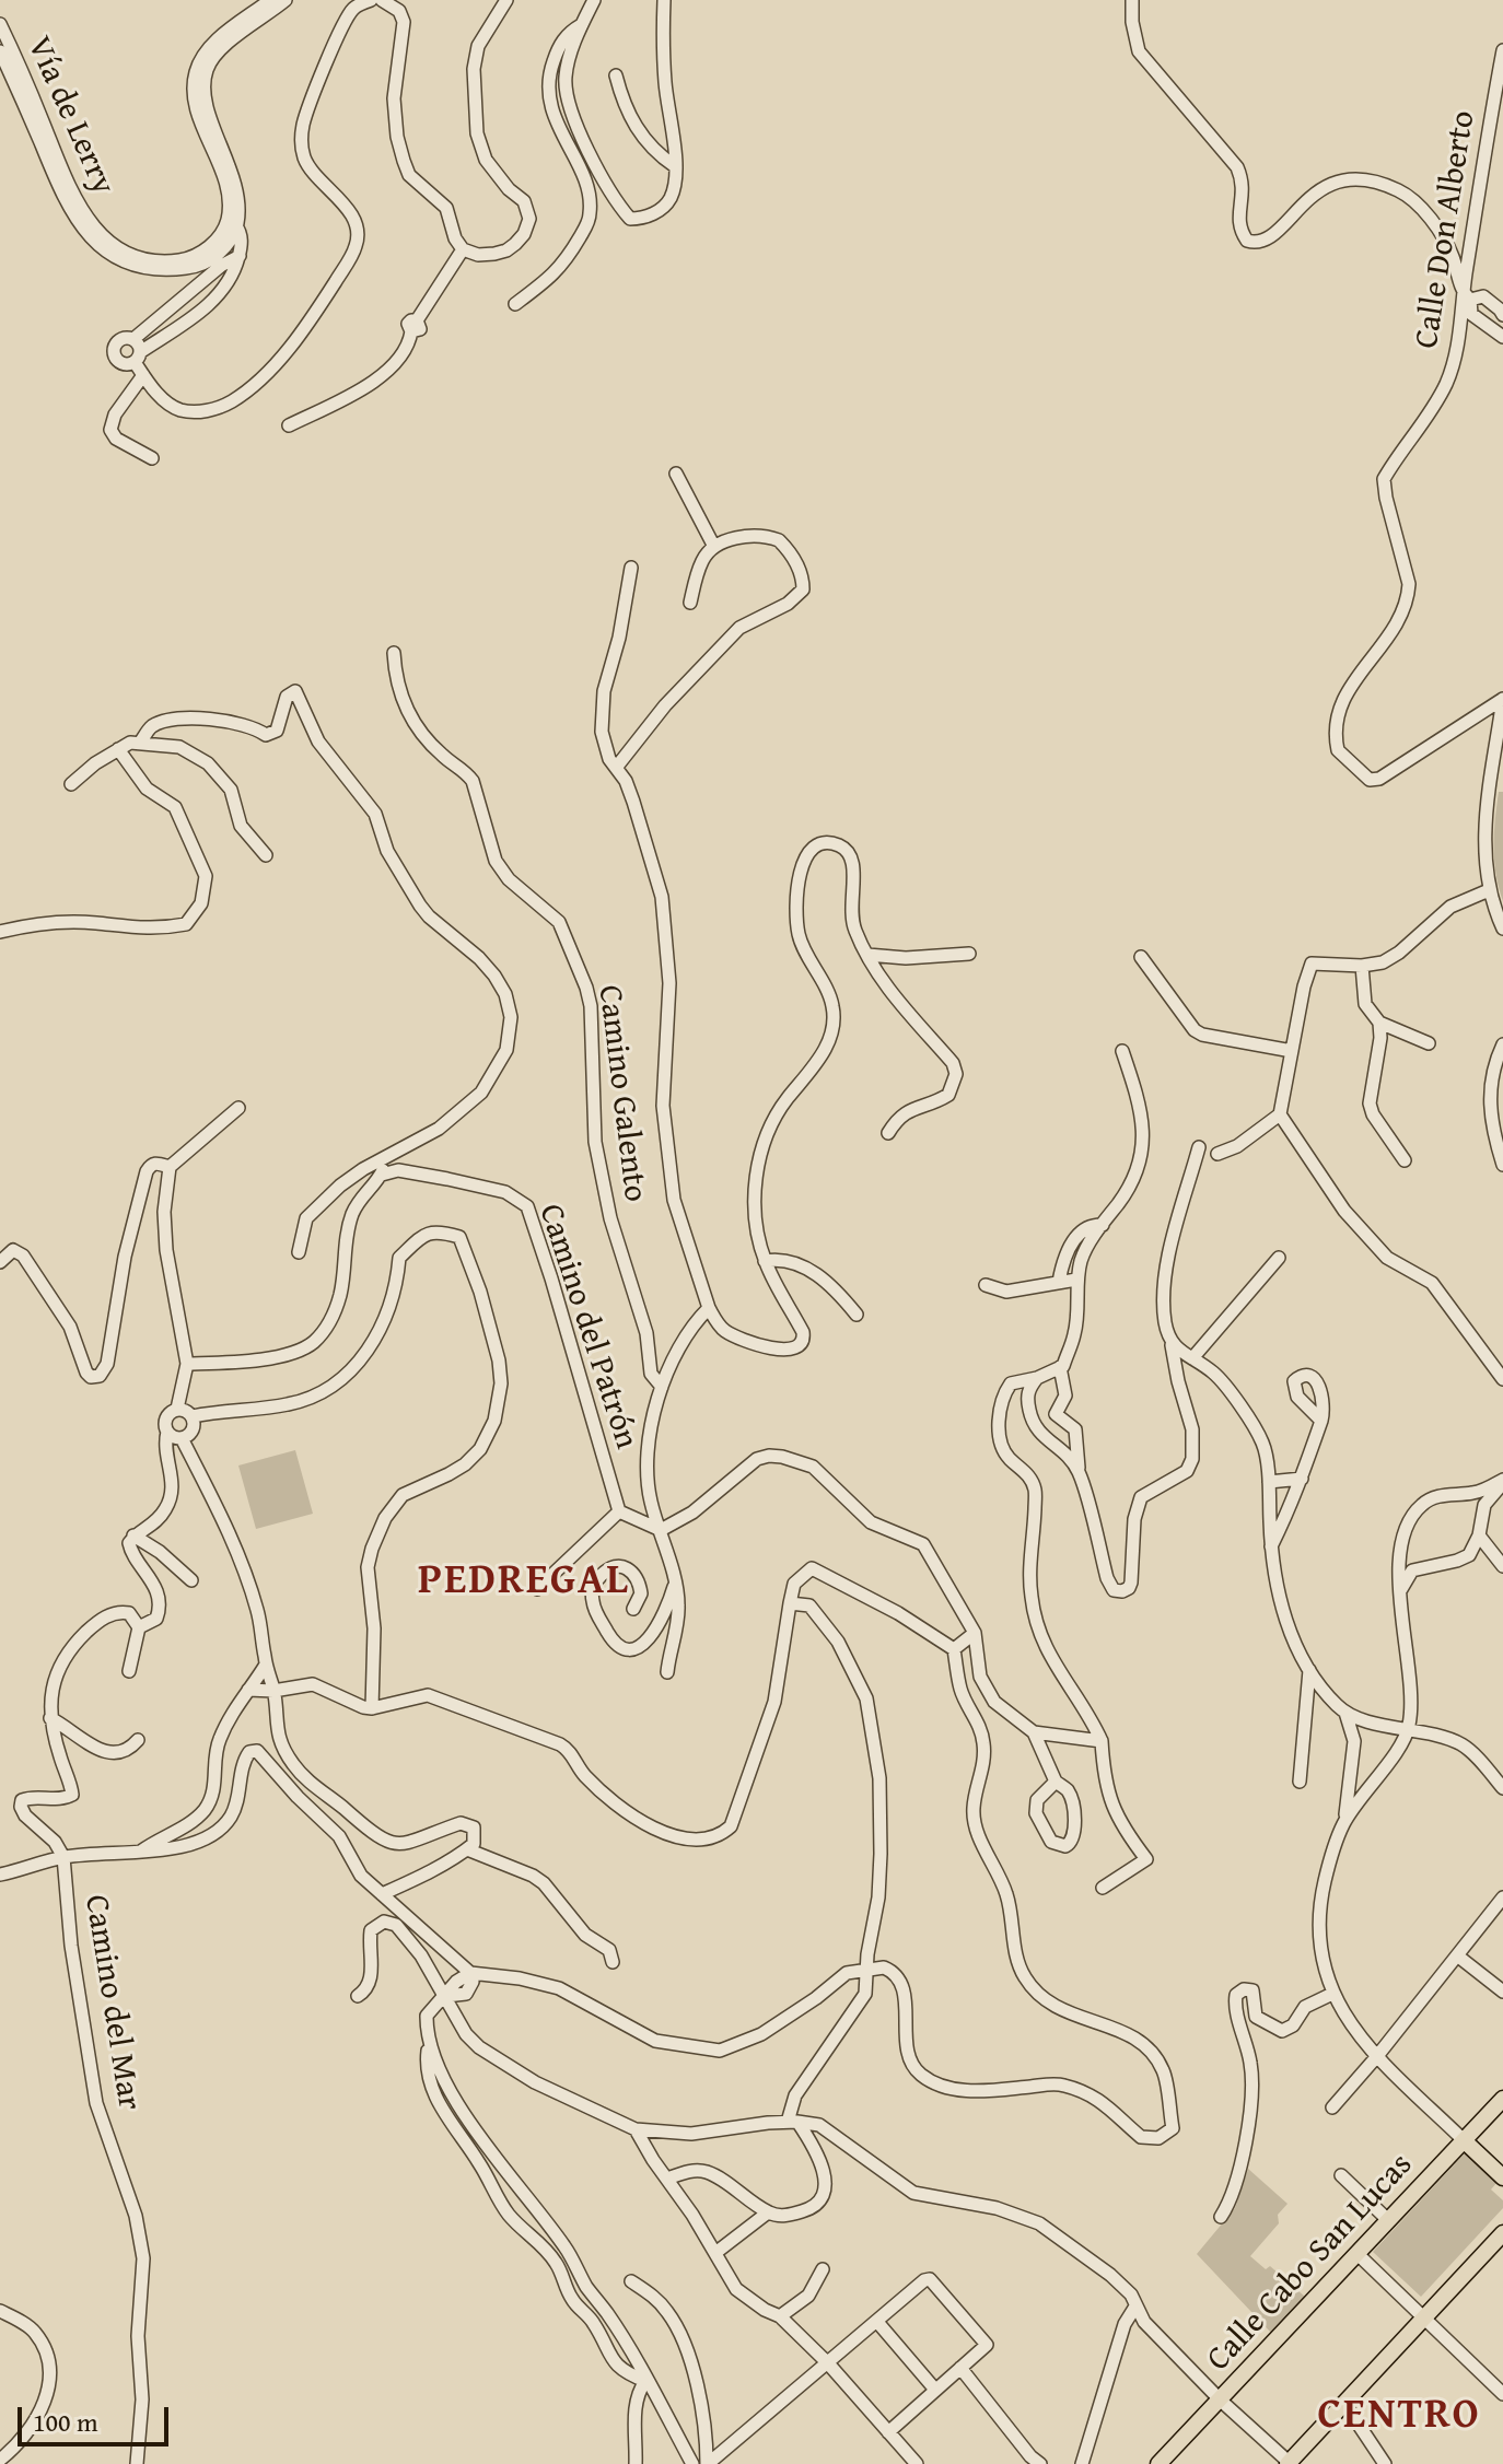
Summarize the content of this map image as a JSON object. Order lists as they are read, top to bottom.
{
  "streets": {
    "main road": ["Calle Cabo San Lucas"],
    "street": [
      "Vía de Lerry",
      "Calle Don Alberto",
      "Camino Galento",
      "Camino del Patrón",
      "Camino del Mar"
    ]
  },
  "districts": ["PEDREGAL", "CENTRO"],
  "scale_bar": "100 m"
}
